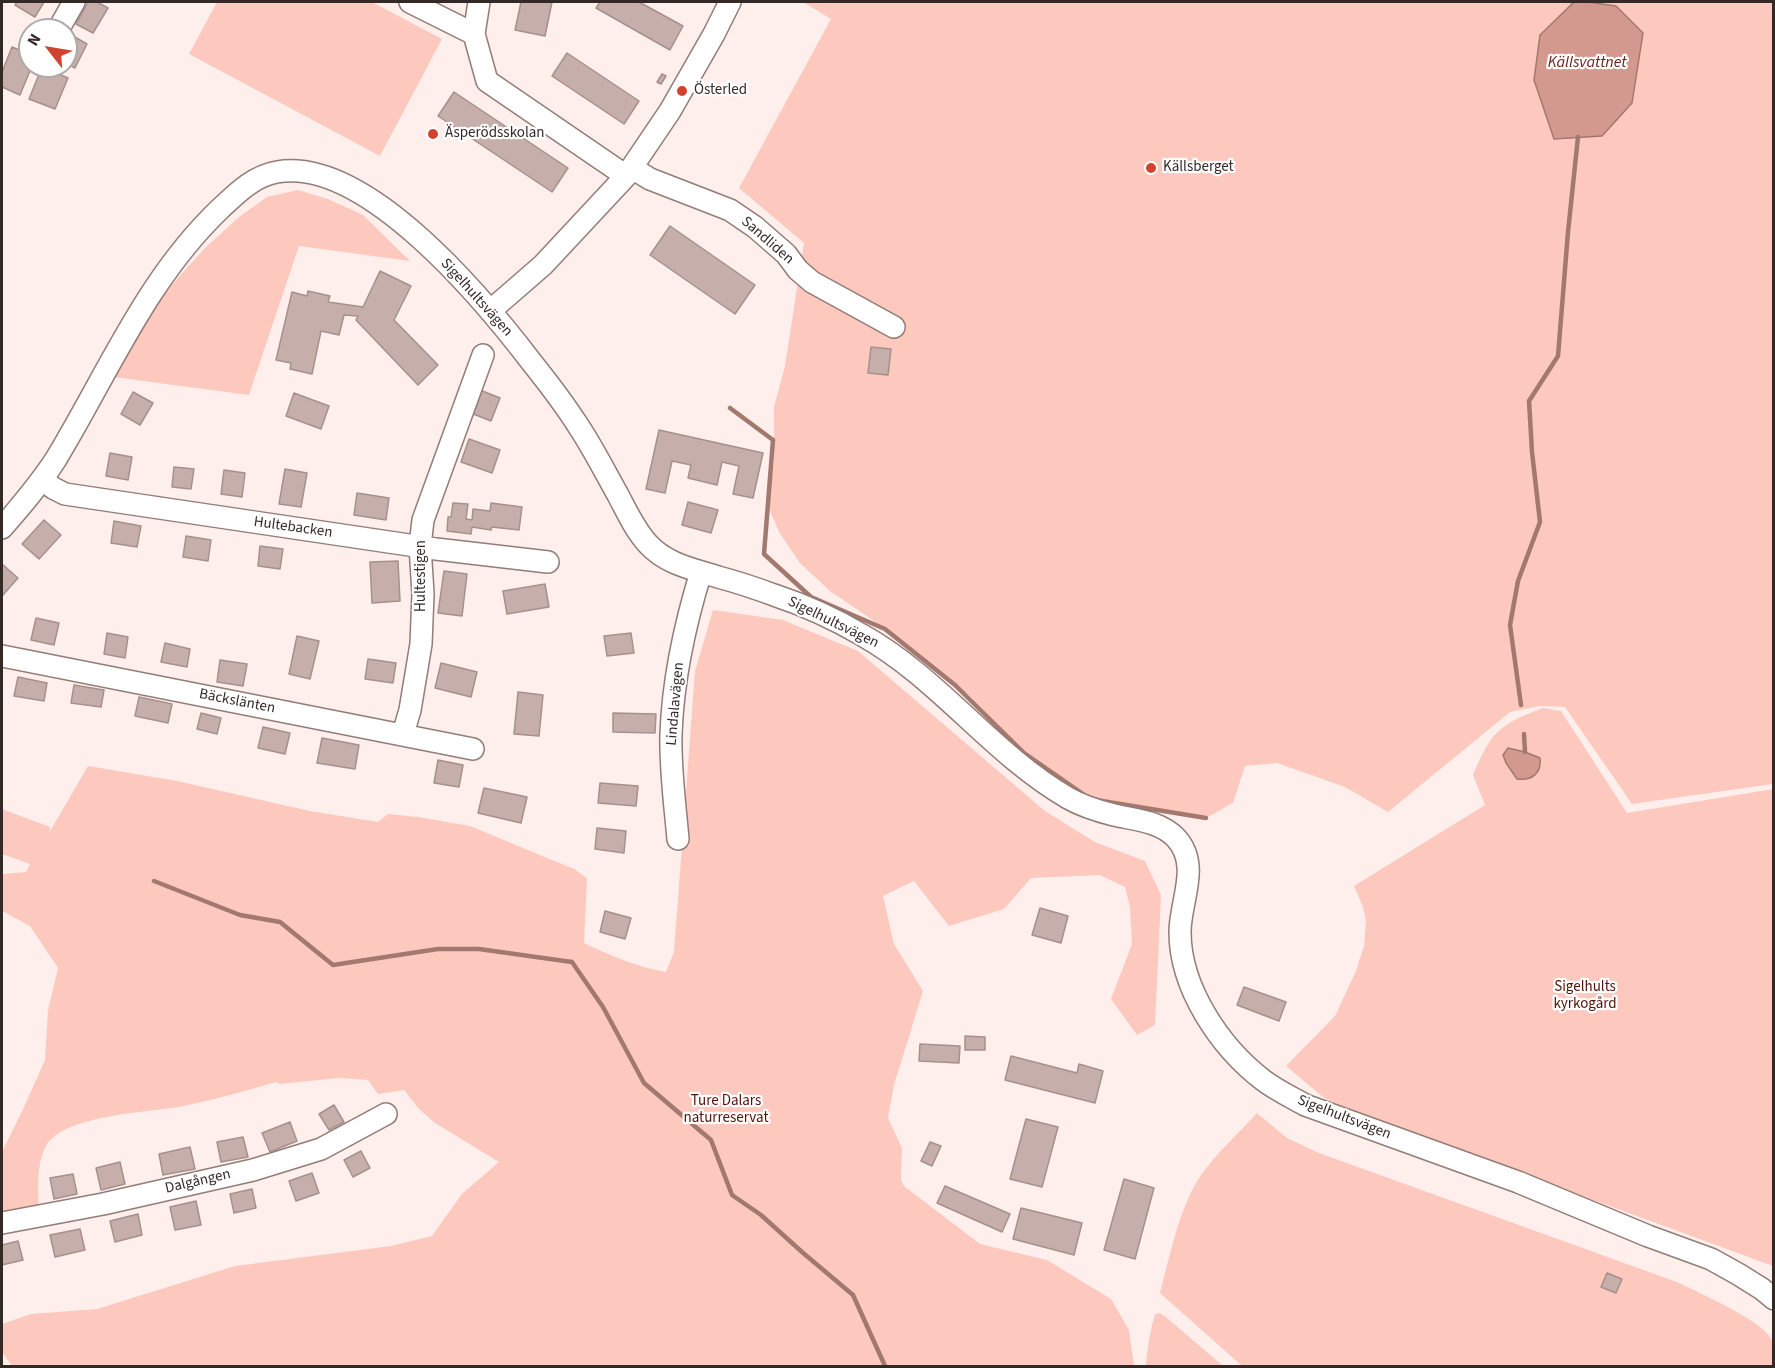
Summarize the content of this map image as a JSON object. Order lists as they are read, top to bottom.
{
  "streets": {
    "street": [
      "Sandliden",
      "Sigelhultsvägen",
      "Hultebacken",
      "Hultestigen",
      "Bäckslänten",
      "Lindalavägen",
      "Dalgången"
    ]
  },
  "crossings": [
    ["Sigelhultsvägen", "Hultebacken"],
    ["Sigelhultsvägen", "Lindalavägen"],
    ["Hultebacken", "Hultestigen"],
    ["Hultestigen", "Bäckslänten"]
  ],
  "water": ["Källsvattnet"],
  "parks": ["Sigelhults kyrkogård", "Ture Dalars naturreservat"],
  "places": ["Österled", "Äsperödsskolan", "Källsberget"],
  "north": "top left"
}
